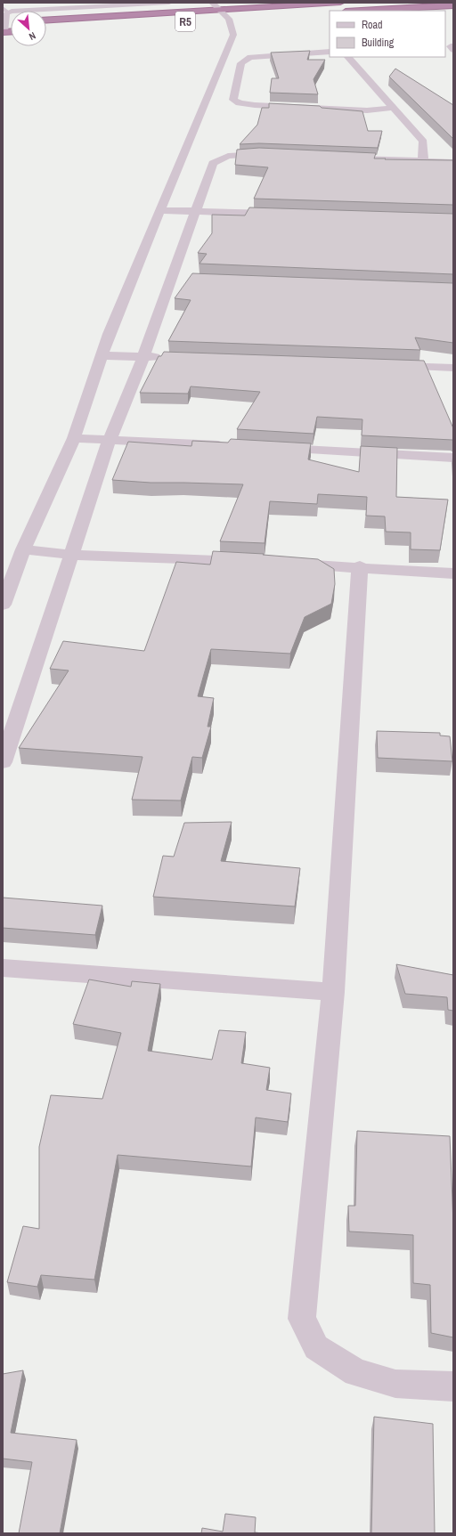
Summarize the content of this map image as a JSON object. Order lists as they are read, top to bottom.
{
  "streets": {
    "highway": ["R5"]
  },
  "legend": ["Road", "Building"],
  "north": "bottom right"
}
